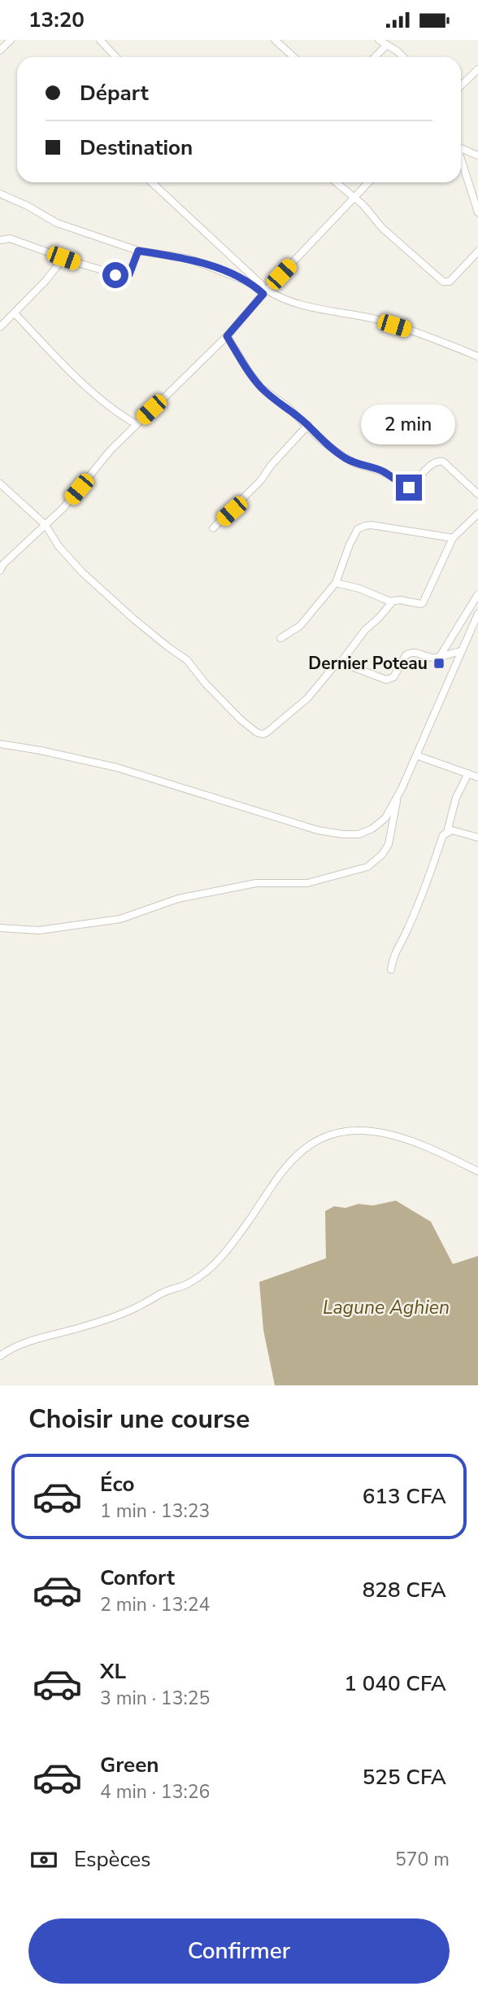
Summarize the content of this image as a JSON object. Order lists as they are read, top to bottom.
{
  "water": ["Lagune Aghien"],
  "places": {
    "transit": ["Dernier Poteau"]
  },
  "page": {
    "status": "13:20",
    "banner": ["Départ", "Destination"],
    "bubble": "2 min",
    "heading": "Choisir une course",
    "list": [
      {
        "name": "Éco",
        "note": "1 min · 13:23",
        "value": "613 CFA"
      },
      {
        "name": "Confort",
        "note": "2 min · 13:24",
        "value": "828 CFA"
      },
      {
        "name": "XL",
        "note": "3 min · 13:25",
        "value": "1 040 CFA"
      },
      {
        "name": "Green",
        "note": "4 min · 13:26",
        "value": "525 CFA"
      }
    ],
    "pay": ["Espèces", "570 m"],
    "buttons": "Confirmer"
  }
}
